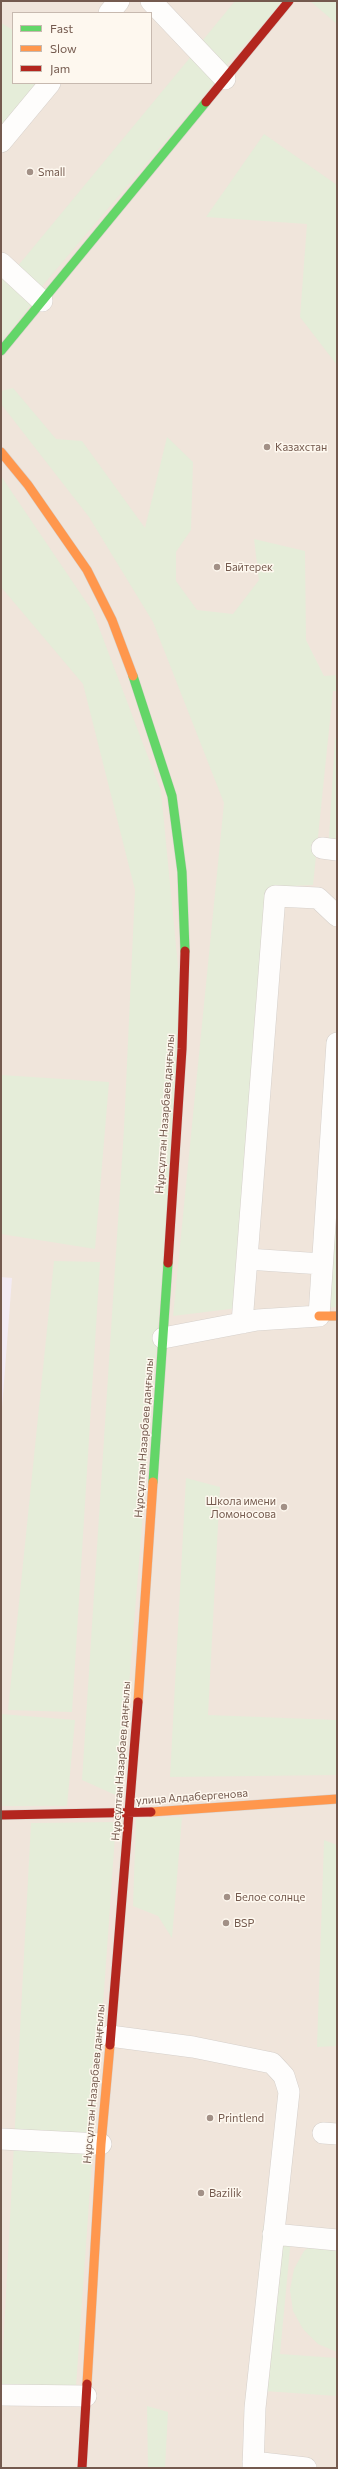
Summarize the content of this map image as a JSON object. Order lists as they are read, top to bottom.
{
  "streets": {
    "main road": ["Нұрсұлтан Назарбаев даңғылы", "улица Алдабергенова"]
  },
  "crossings": [
    ["Нұрсұлтан Назарбаев даңғылы", "улица Алдабергенова"]
  ],
  "places": [
    "Small",
    "Казахстан",
    "Байтерек",
    "Школа имени Ломоносова",
    "Белое солнце",
    "BSP",
    "Printlend",
    "Bazilik"
  ],
  "legend": ["Fast", "Slow", "Jam"]
}
